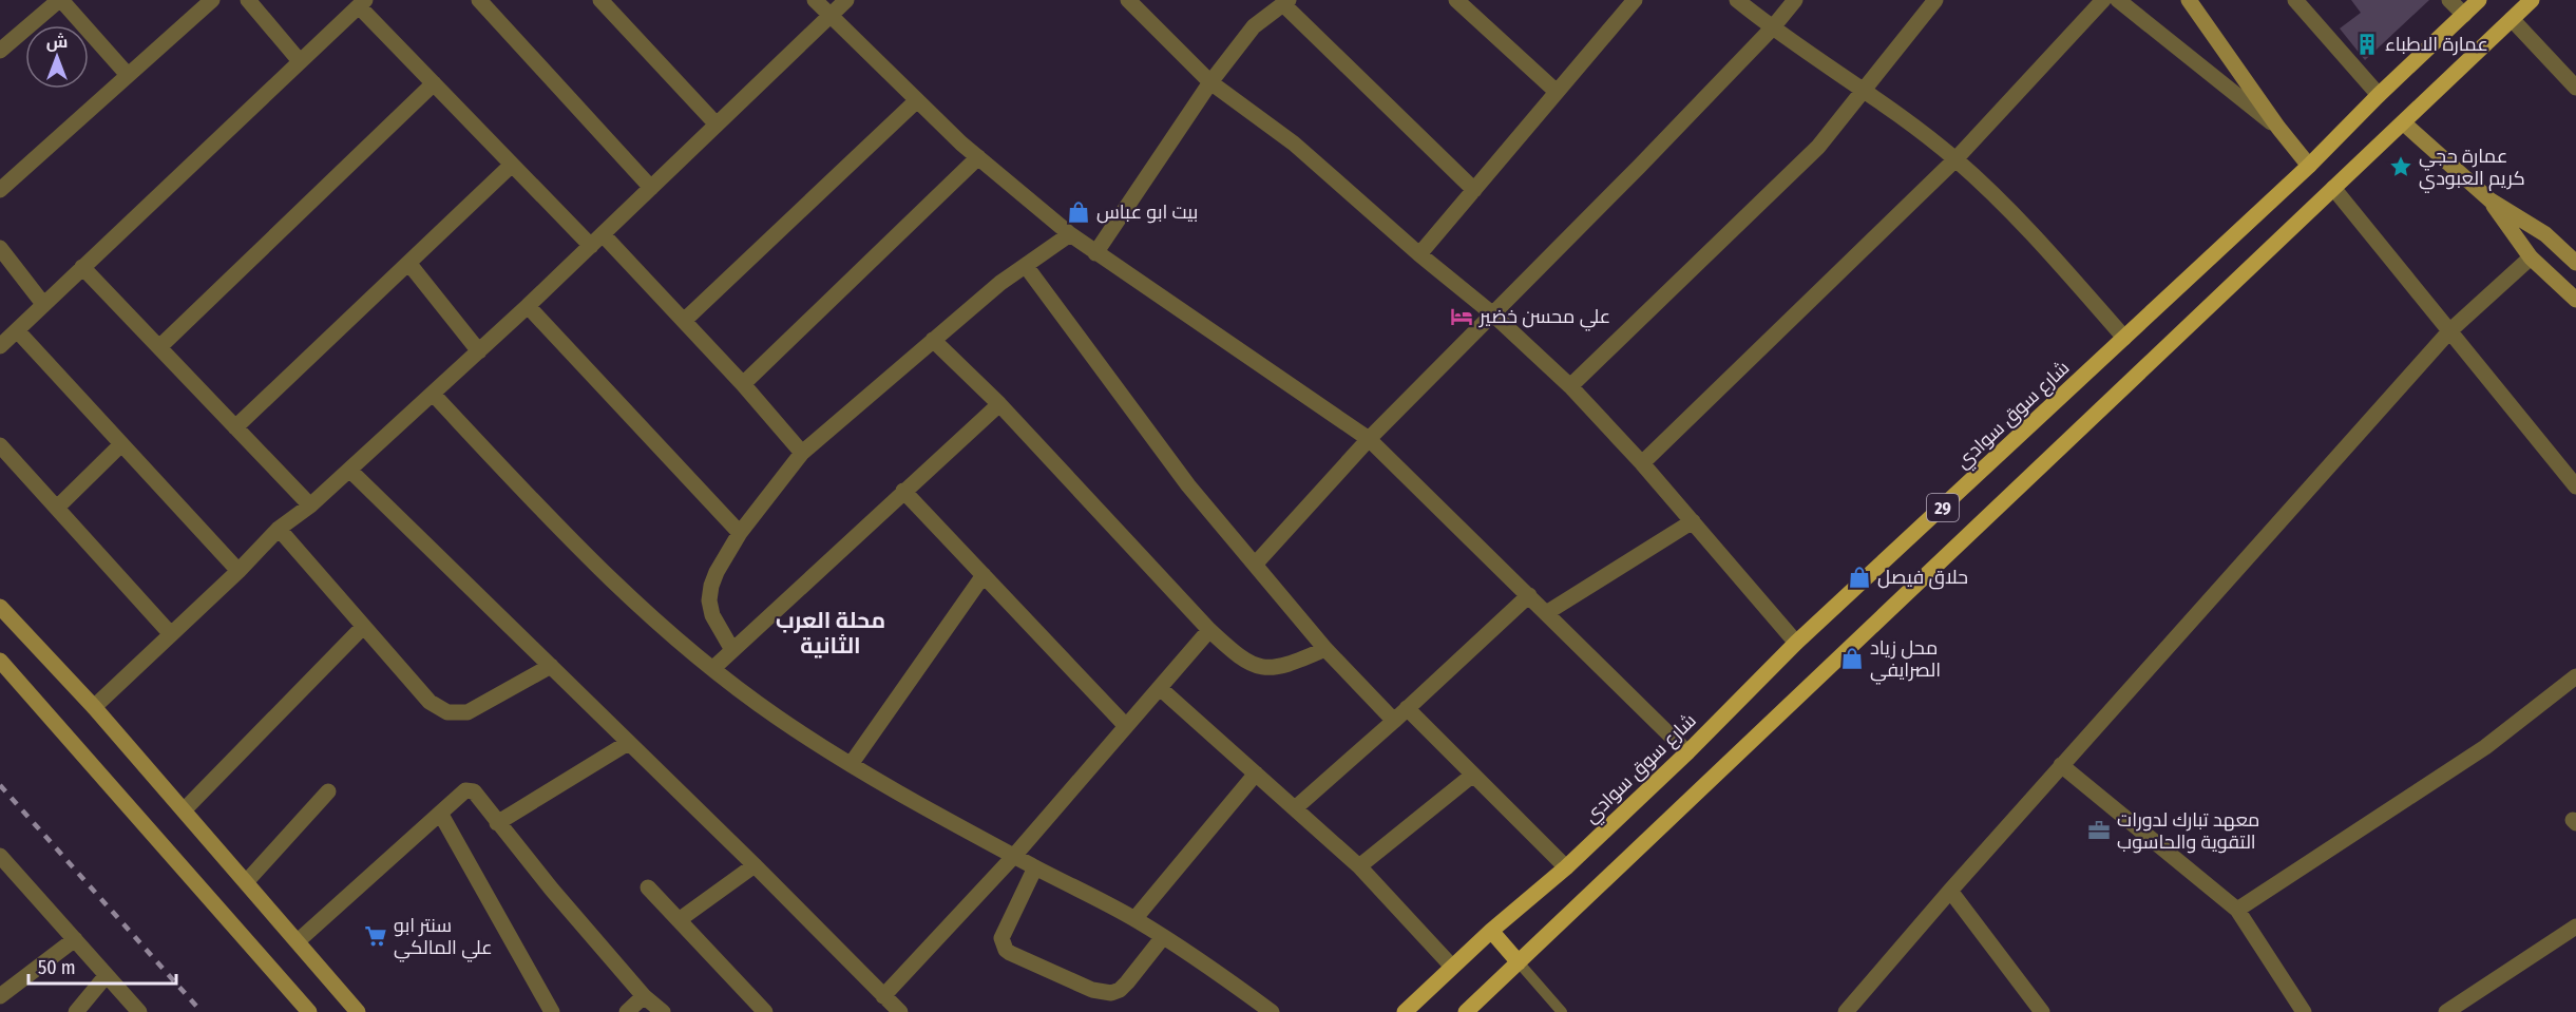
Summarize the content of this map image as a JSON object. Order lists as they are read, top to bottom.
{
  "streets": {
    "main road": ["شارع سوق سوادي", "29"]
  },
  "districts": ["محلة العرب الثانية"],
  "places": {
    "building": ["عمارة الاطباء"],
    "place": ["عمارة حجي كريم العبودي"],
    "shop": ["بيت ابو عباس", "حلاق فيصل", "محل زياد الصرايفي"],
    "hotel": ["علي محسن خضير"],
    "office": ["معهد تبارك لدورات التقوية والحاسوب"],
    "supermarket": ["سنتر ابو علي المالكي"]
  },
  "scale_bar": "50 m",
  "north": "top"
}
